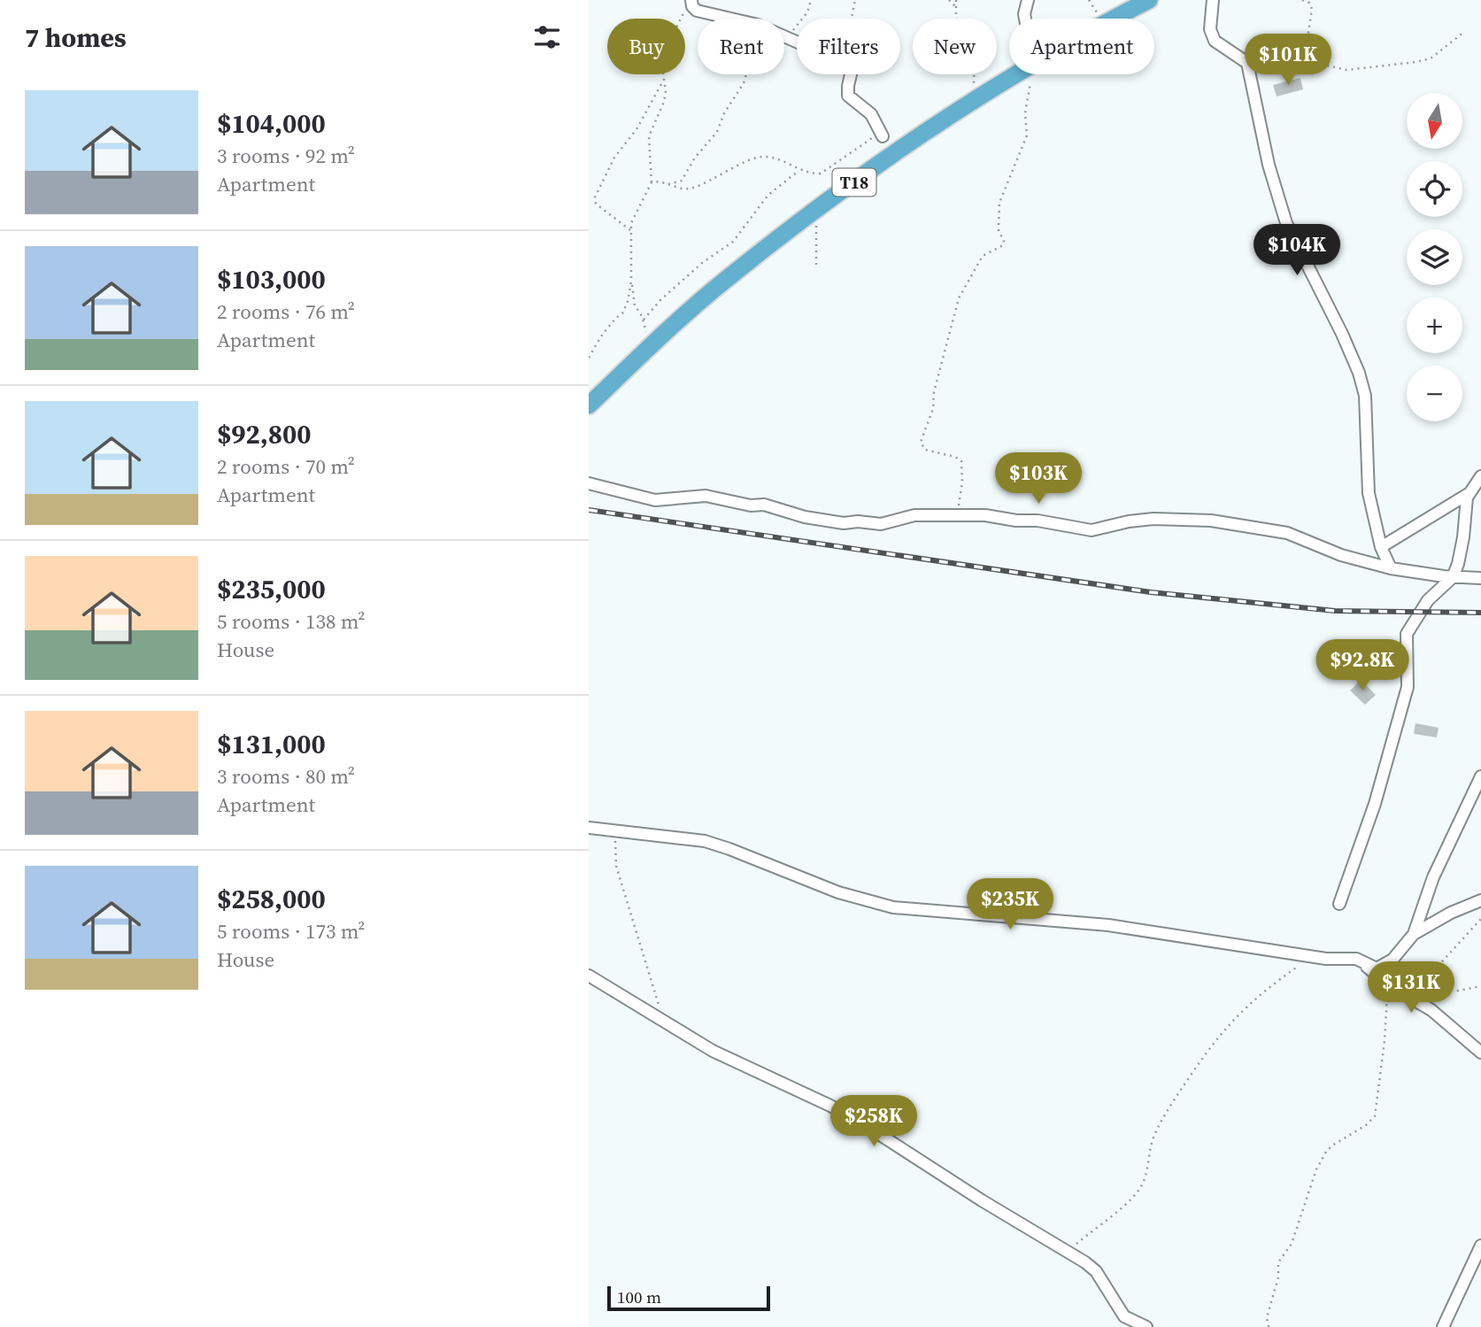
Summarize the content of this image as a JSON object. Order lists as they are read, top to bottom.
{
  "streets": {
    "highway": ["T18"]
  },
  "scale_bar": "100 m",
  "north": "bottom",
  "page": {
    "heading": "7 homes",
    "chip": [
      "Buy",
      "Rent",
      "Filters",
      "New",
      "Apartment"
    ],
    "price": [
      "$101K",
      "$104K",
      "$103K",
      "$92.8K",
      "$235K",
      "$131K",
      "$258K"
    ],
    "list": [
      {
        "name": "$104,000",
        "note": "3 rooms · 92 m² · Apartment"
      },
      {
        "name": "$103,000",
        "note": "2 rooms · 76 m² · Apartment"
      },
      {
        "name": "$92,800",
        "note": "2 rooms · 70 m² · Apartment"
      },
      {
        "name": "$235,000",
        "note": "5 rooms · 138 m² · House"
      },
      {
        "name": "$131,000",
        "note": "3 rooms · 80 m² · Apartment"
      },
      {
        "name": "$258,000",
        "note": "5 rooms · 173 m² · House"
      }
    ],
    "map_buttons": ["+", "−"],
    "scale": "100 m"
  }
}
